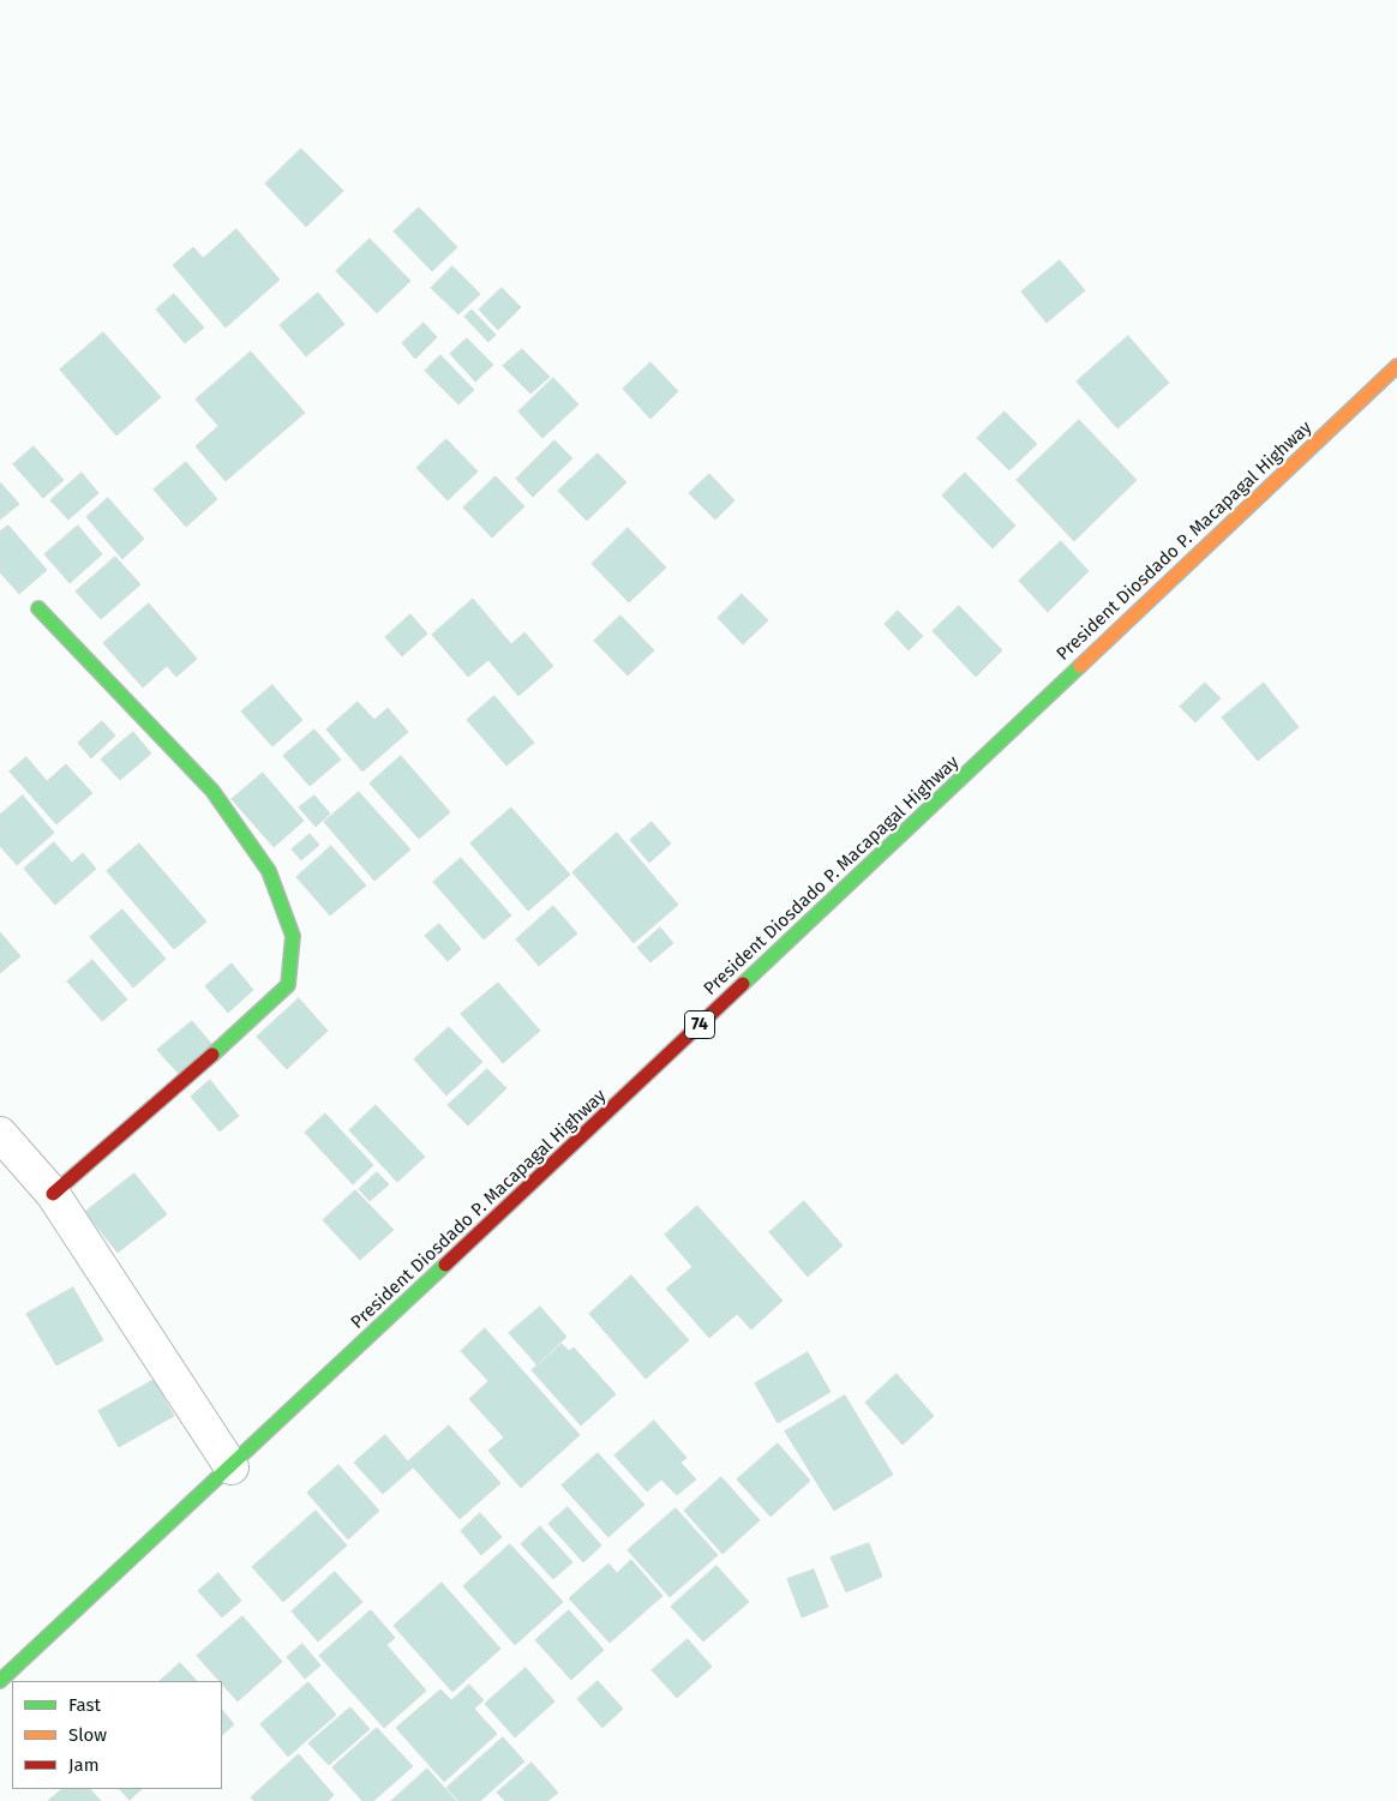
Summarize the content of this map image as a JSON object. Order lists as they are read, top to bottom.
{
  "streets": {
    "main road": ["President Diosdado P. Macapagal Highway", "74"]
  },
  "legend": ["Fast", "Slow", "Jam"]
}
